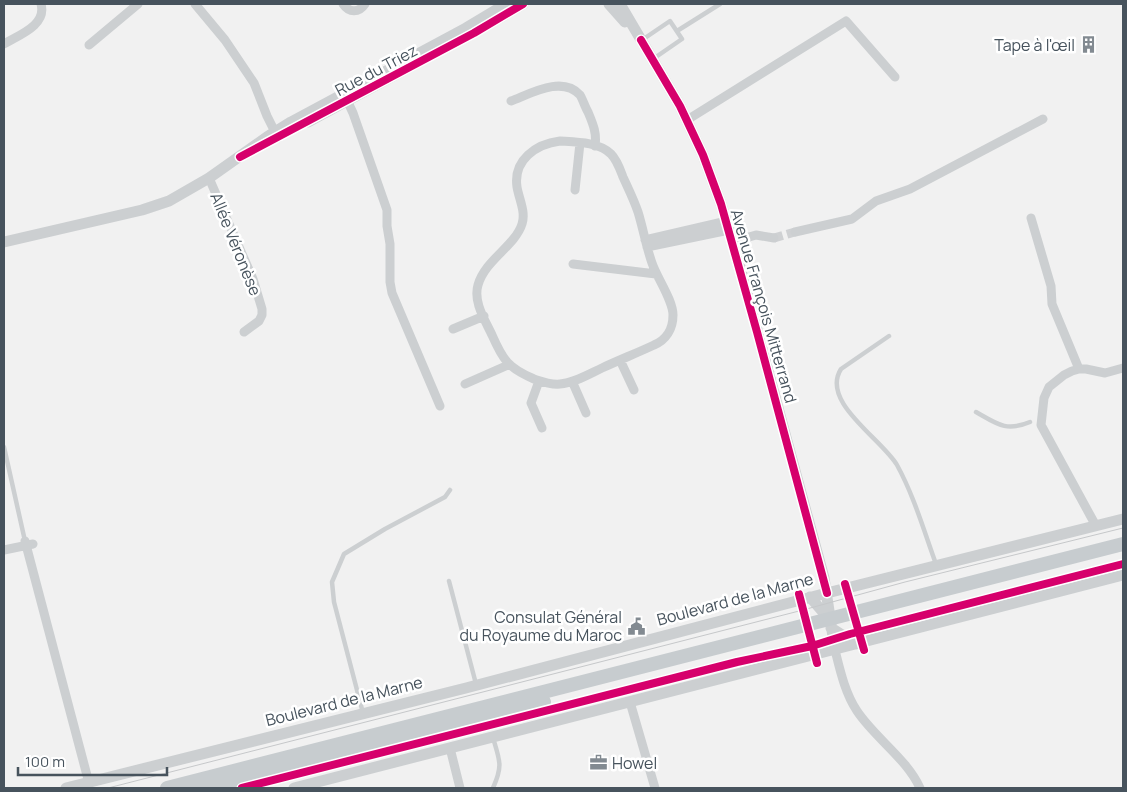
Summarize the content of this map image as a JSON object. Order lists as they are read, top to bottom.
{
  "streets": {
    "street": [
      "Rue du Triez",
      "Allée Véronèse",
      "Avenue François Mitterrand",
      "Boulevard de la Marne"
    ]
  },
  "crossings": [
    ["Rue du Triez", "Allée Véronèse"],
    ["Avenue François Mitterrand", "Boulevard de la Marne"]
  ],
  "places": {
    "building": ["Tape à l'œil"],
    "public building": ["Consulat Général du Royaume du Maroc"],
    "office": ["Howel"]
  },
  "scale_bar": "100 m"
}
